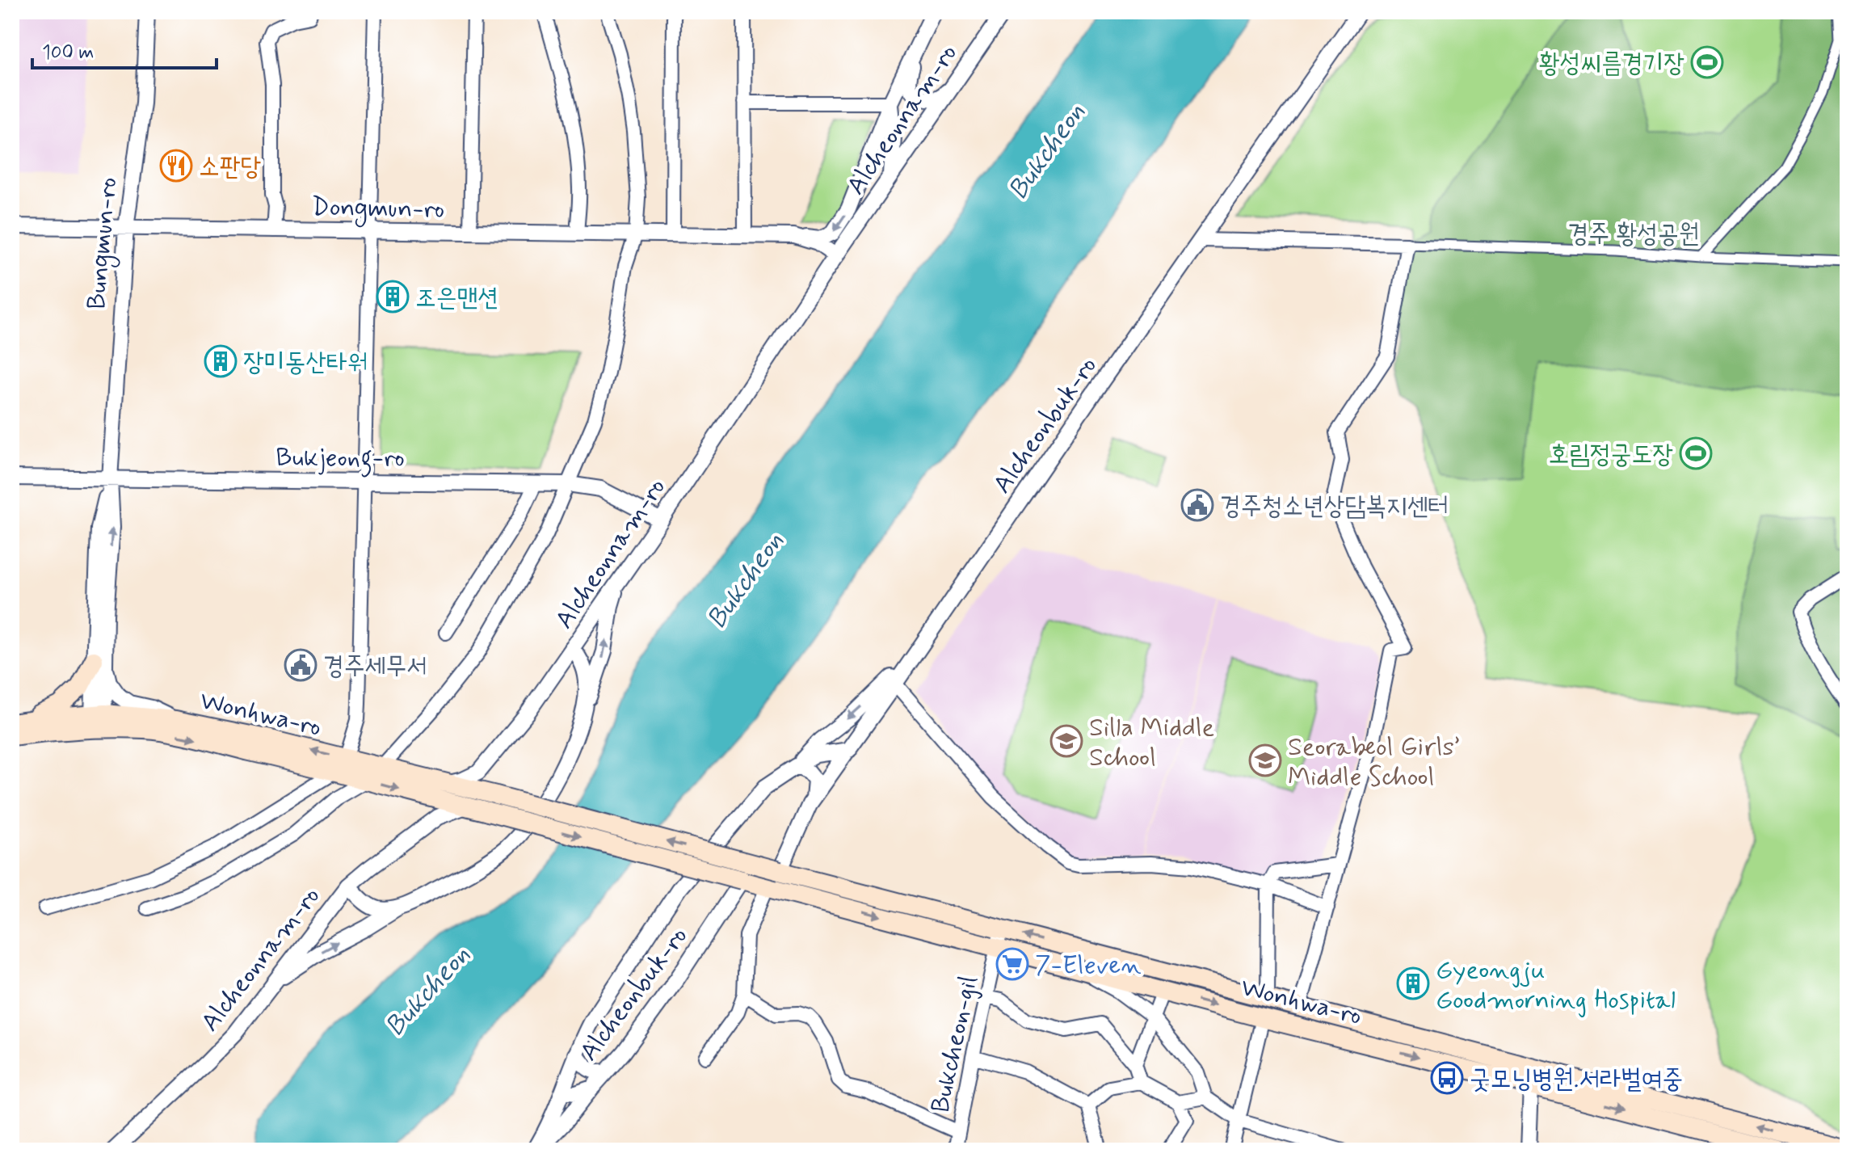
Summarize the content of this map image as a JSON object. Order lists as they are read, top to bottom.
{
  "streets": {
    "main road": ["Wonhwa-ro"],
    "street": [
      "Alcheonnam-ro",
      "Dongmun-ro",
      "Bungmun-ro",
      "Alcheonbuk-ro",
      "Bukjeong-ro",
      "Bukcheon-gil"
    ]
  },
  "crossings": [
    ["Alcheonnam-ro", "Bukjeong-ro"],
    ["Dongmun-ro", "Bungmun-ro"],
    ["Bungmun-ro", "Bukjeong-ro"],
    ["Bungmun-ro", "Wonhwa-ro"],
    ["Alcheonbuk-ro", "Wonhwa-ro"],
    ["Wonhwa-ro", "Bukcheon-gil"]
  ],
  "water": ["Bukcheon"],
  "parks": ["경주 황성공원"],
  "places": {
    "sports": ["황성씨름경기장", "호림정궁도장"],
    "restaurant": ["소판당"],
    "building": ["조은맨션", "장미동산타워", "Gyeongju Goodmorning Hospital"],
    "public building": ["경주청소년상담복지센터", "경주세무서"],
    "school or university": ["Silla Middle School", "Seorabeol Girls’ Middle School"],
    "supermarket": ["7-Eleven"],
    "bus stop": ["굿모닝병원.서라벌여중"]
  },
  "scale_bar": "100 m"
}
